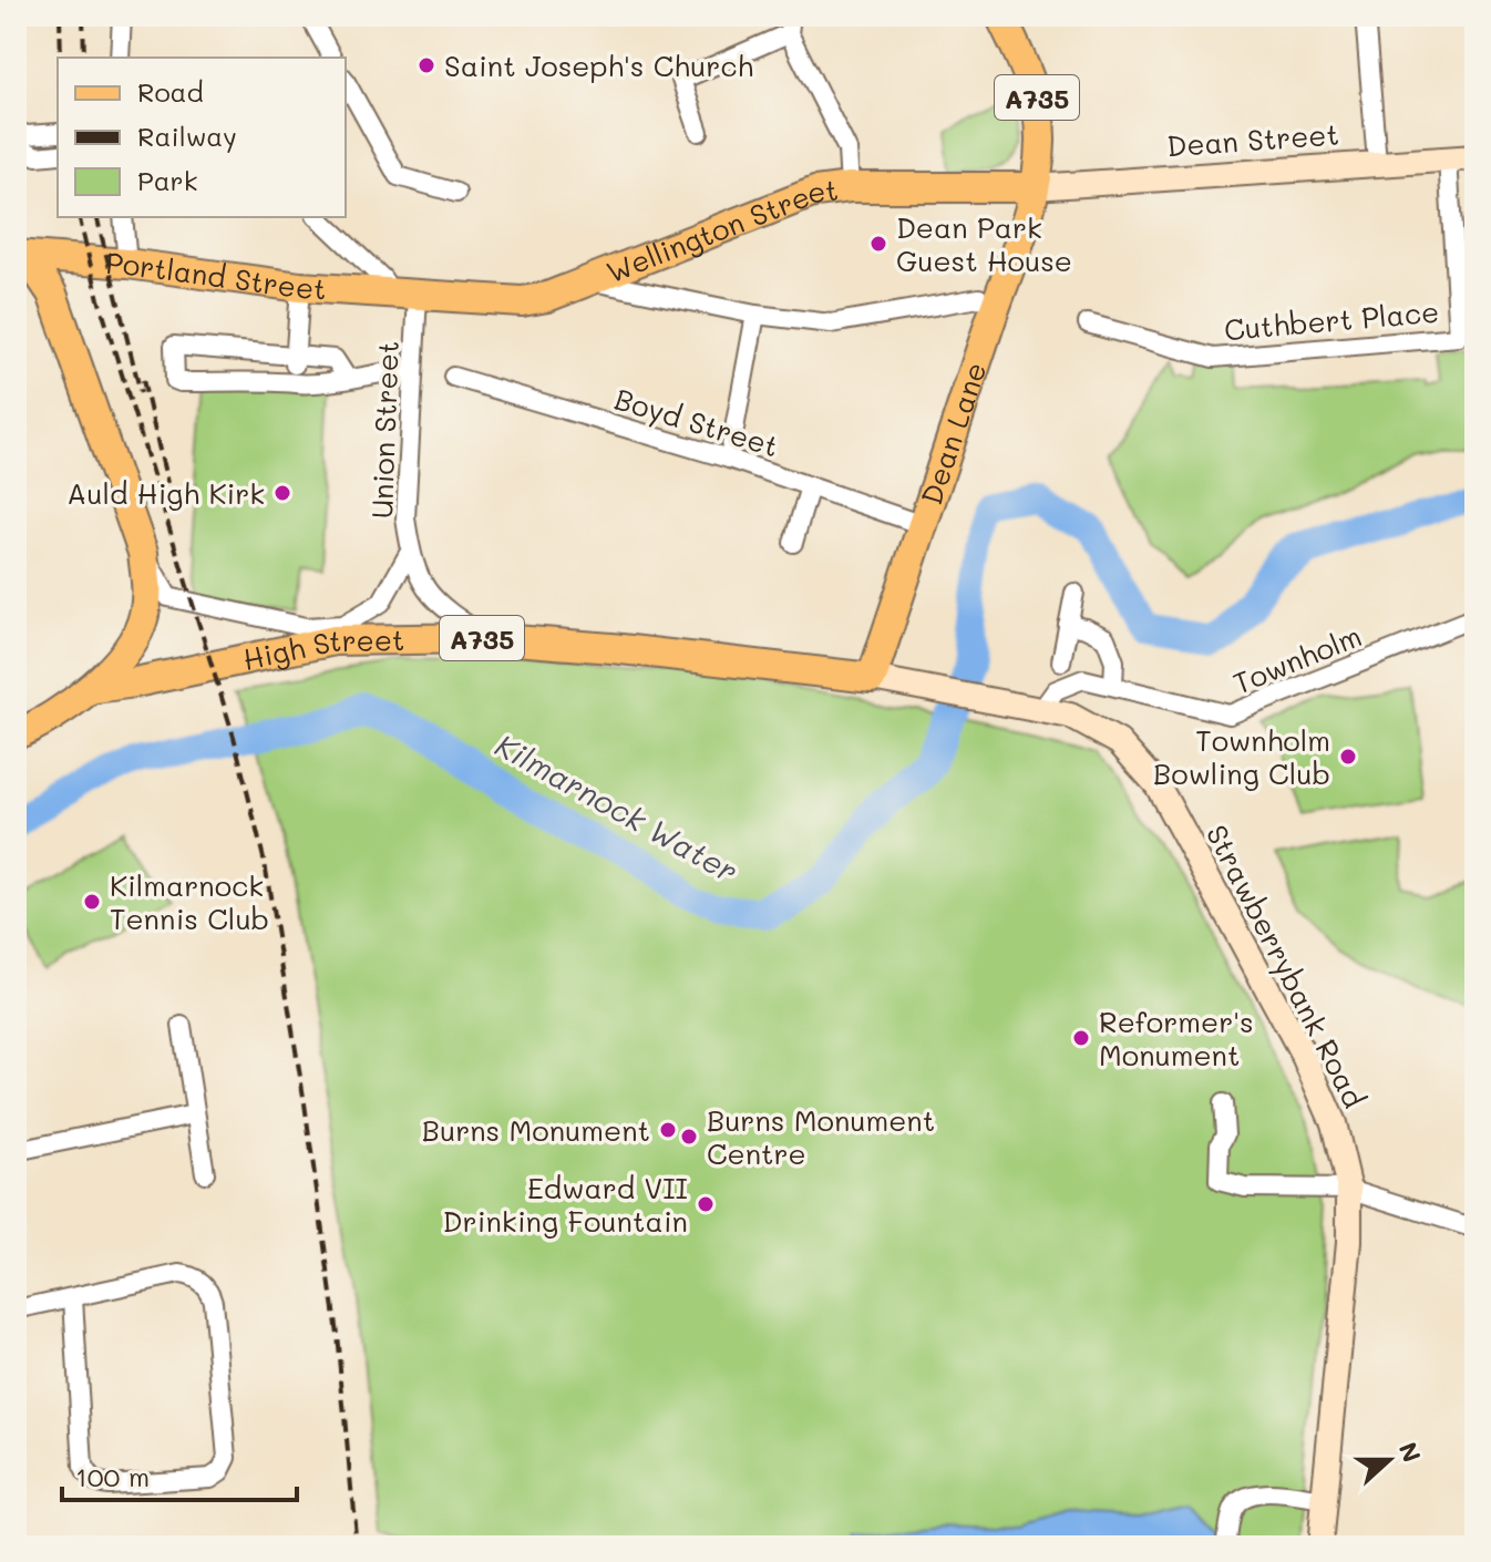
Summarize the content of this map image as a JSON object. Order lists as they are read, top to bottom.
{
  "streets": {
    "main road": [
      "A735",
      "Dean Street",
      "Wellington Street",
      "Portland Street",
      "Dean Lane",
      "High Street",
      "Strawberrybank Road"
    ],
    "street": [
      "Cuthbert Place",
      "Boyd Street",
      "Union Street",
      "Townholm"
    ]
  },
  "crossings": [
    ["A735", "Dean Street"],
    ["A735", "Wellington Street"],
    ["A735", "Portland Street"],
    ["A735", "Dean Lane"],
    ["A735", "High Street"],
    ["Dean Street", "Wellington Street"],
    ["Dean Street", "Cuthbert Place"],
    ["Dean Street", "Dean Lane"],
    ["Wellington Street", "Portland Street"],
    ["Wellington Street", "Union Street"],
    ["Wellington Street", "Dean Lane"],
    ["Portland Street", "Union Street"],
    ["Boyd Street", "Dean Lane"],
    ["Union Street", "High Street"],
    ["Dean Lane", "High Street"],
    ["Dean Lane", "Strawberrybank Road"],
    ["High Street", "Strawberrybank Road"],
    ["Townholm", "Strawberrybank Road"]
  ],
  "water": ["Kilmarnock Water"],
  "places": [
    "Saint Joseph's Church",
    "Dean Park Guest House",
    "Auld High Kirk",
    "Townholm Bowling Club",
    "Kilmarnock Tennis Club",
    "Reformer's Monument",
    "Burns Monument",
    "Burns Monument Centre",
    "Edward VII Drinking Fountain"
  ],
  "legend": ["Road", "Railway", "Park"],
  "scale_bar": "100 m",
  "north": "right"
}
